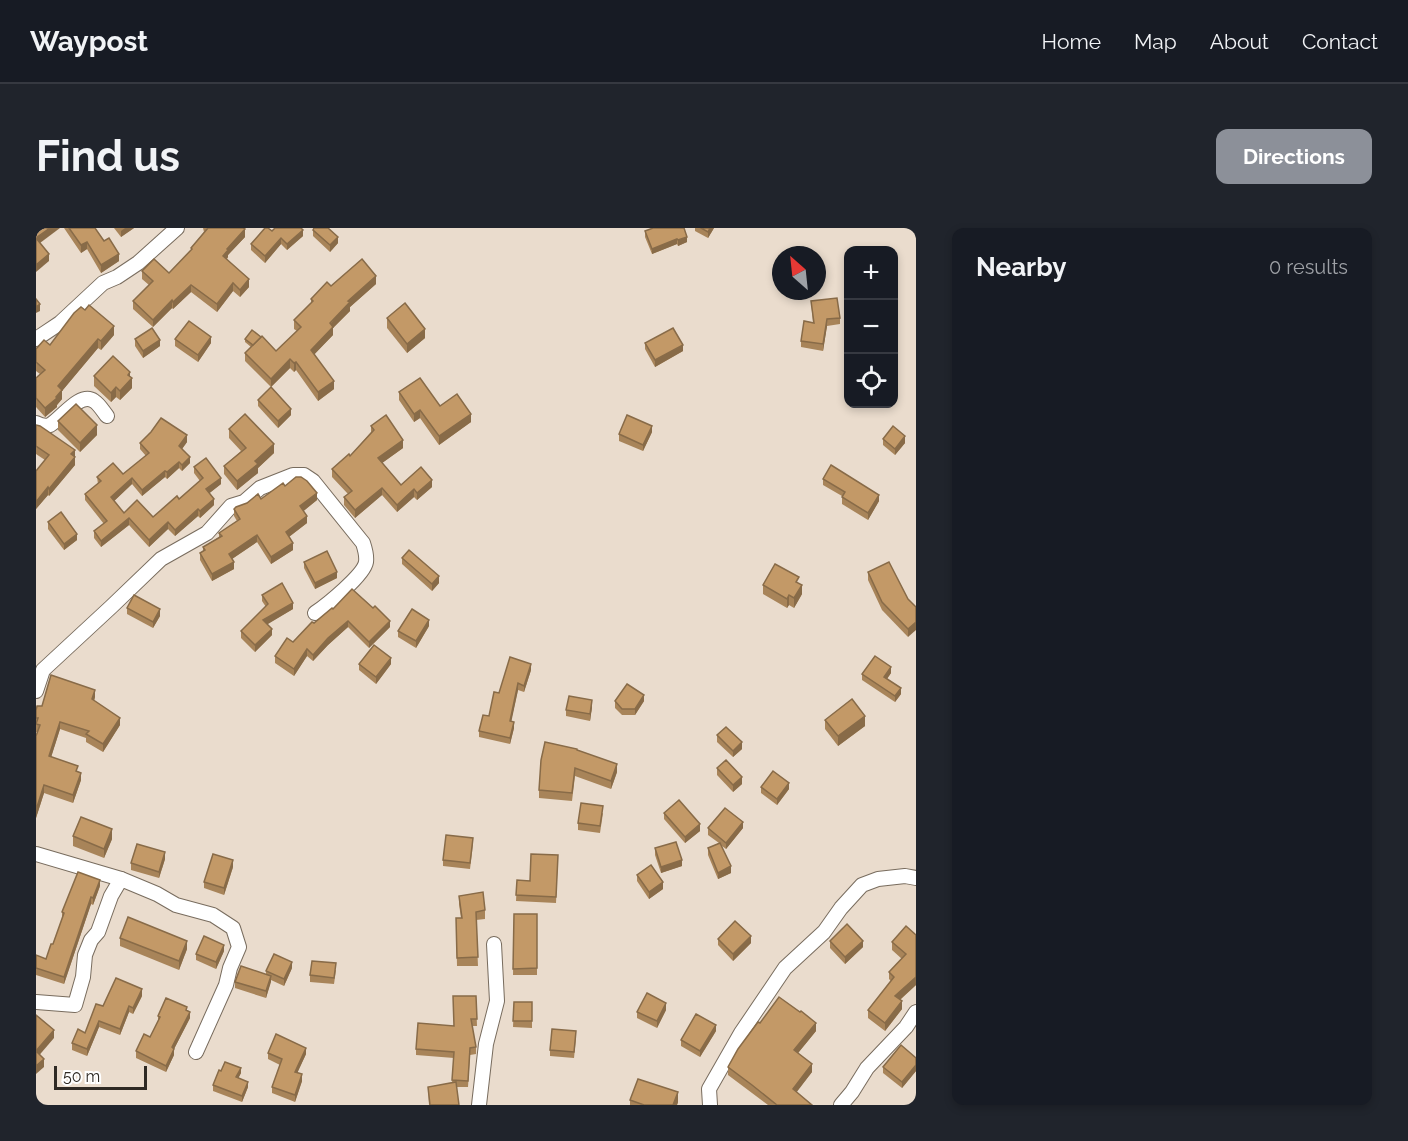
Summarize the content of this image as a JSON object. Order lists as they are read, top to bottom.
{
  "scale_bar": "50 m",
  "north": "top left",
  "page": {
    "header": "Waypost",
    "nav": [
      "Home",
      "Map",
      "About",
      "Contact"
    ],
    "buttons": "Directions",
    "title": "Find us",
    "heading": ["Nearby", "0 results"],
    "map_buttons": ["+", "−"],
    "scale": "50 m"
  }
}
